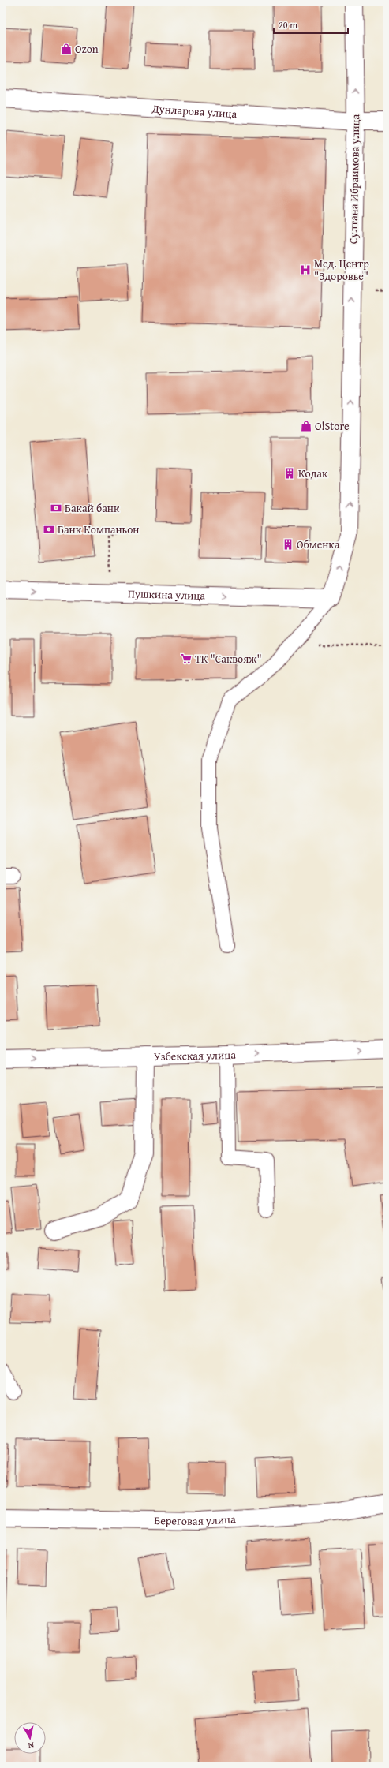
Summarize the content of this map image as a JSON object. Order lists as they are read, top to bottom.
{
  "streets": {
    "street": [
      "Дунларова улица",
      "Султана Ибраимова улица",
      "Пушкина улица",
      "Узбекская улица",
      "Береговая улица"
    ]
  },
  "crossings": [
    ["Дунларова улица", "Султана Ибраимова улица"],
    ["Султана Ибраимова улица", "Пушкина улица"]
  ],
  "one_way": ["Султана Ибраимова улица", "Пушкина улица", "Узбекская улица"],
  "places": {
    "shop": ["Ozon", "O!Store"],
    "hospital": ["Мед. Центр \"Здоровье\""],
    "building": ["Кодак", "Обменка"],
    "bank": ["Бакай банк", "Банк Компаньон"],
    "supermarket": ["ТК \"Саквояж\""]
  },
  "scale_bar": "20 m",
  "north": "bottom"
}
